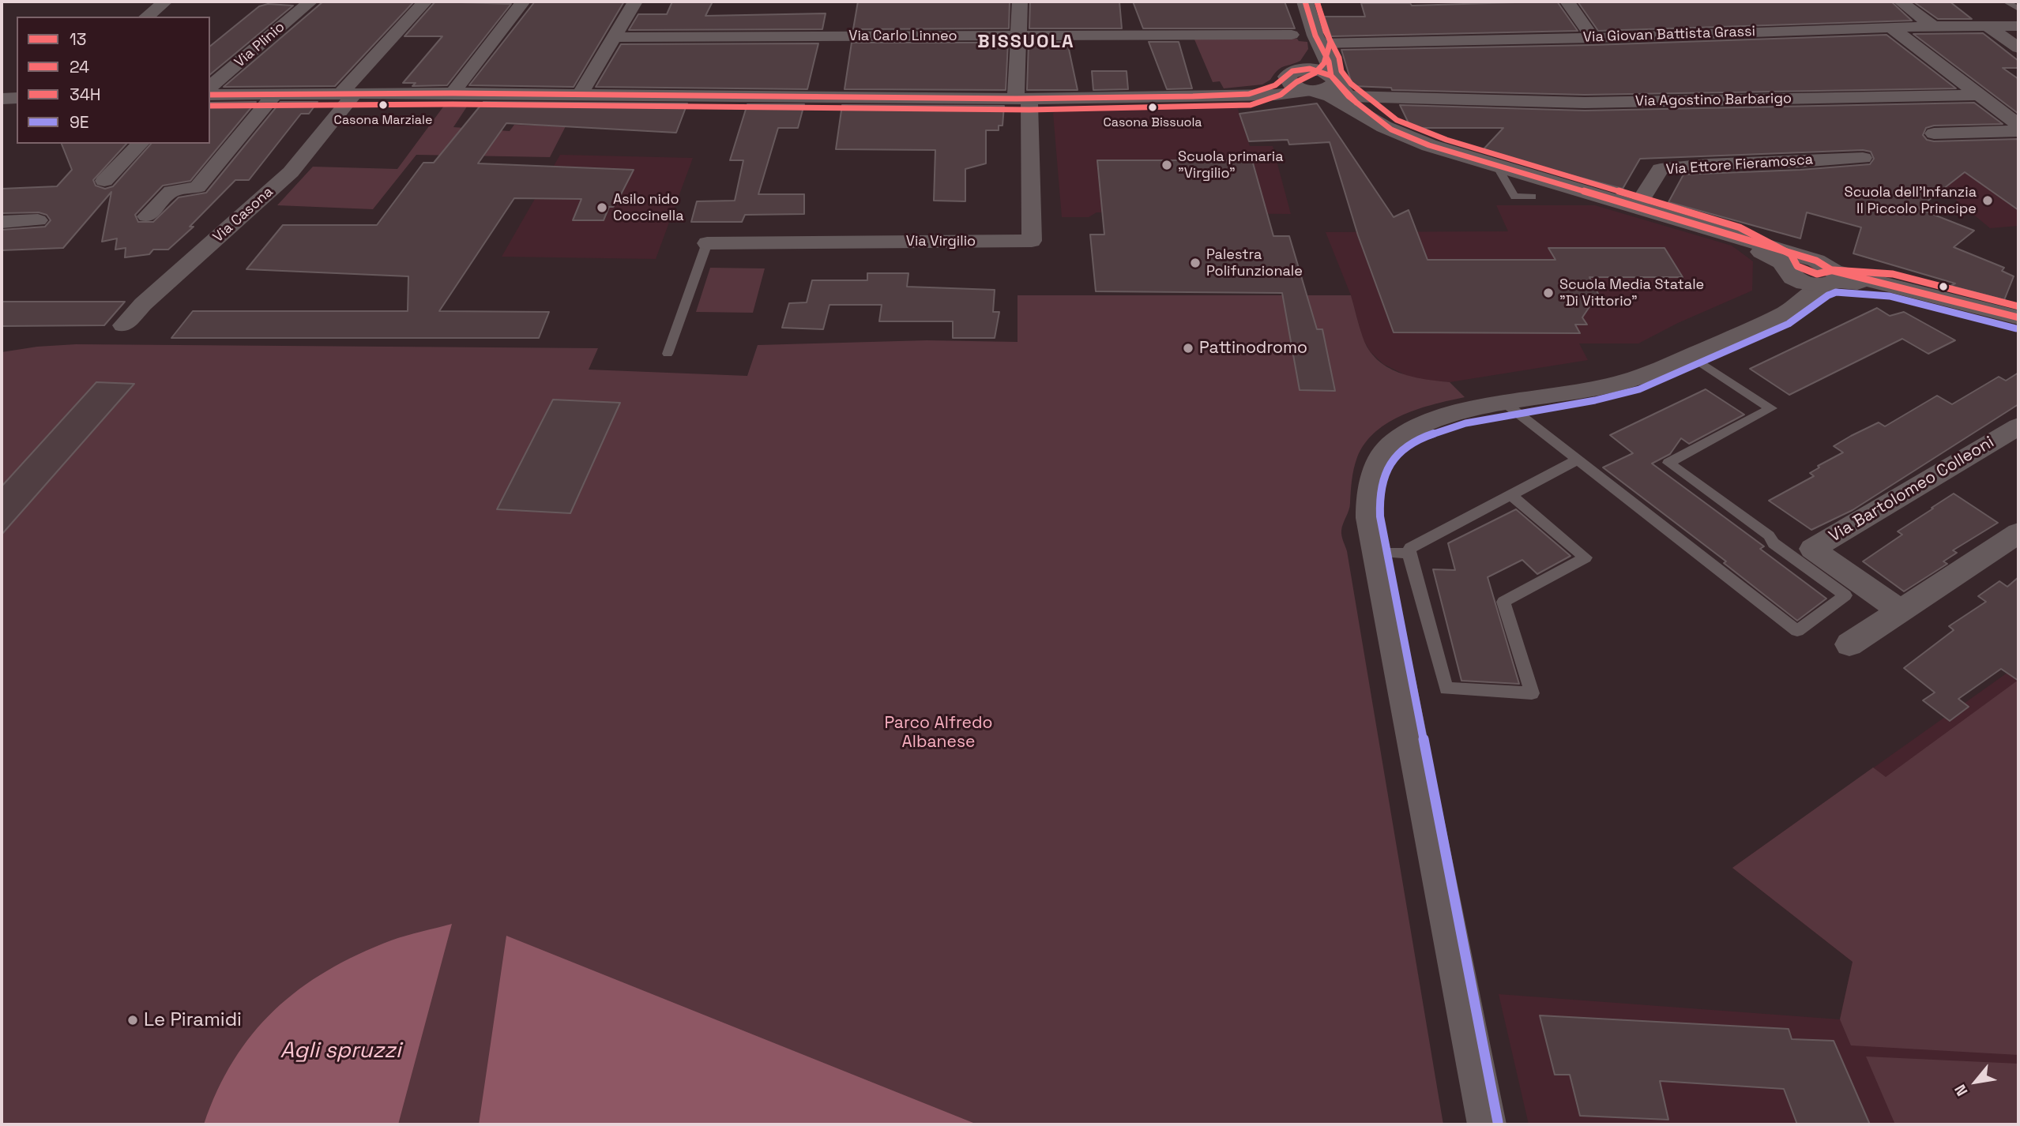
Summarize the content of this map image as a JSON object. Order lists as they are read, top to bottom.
{
  "streets": {
    "street": [
      "Via Giovan Battista Grassi",
      "Via Carlo Linneo",
      "Via Plinio",
      "Via Agostino Barbarigo",
      "Via Ettore Fieramosca",
      "Via Casona",
      "Via Virgilio",
      "Via Bartolomeo Colleoni"
    ]
  },
  "districts": ["BISSUOLA"],
  "water": ["Agli spruzzi"],
  "parks": ["Parco Alfredo Albanese"],
  "places": [
    "Casona Marziale",
    "Casona Bissuola",
    "Scuola primaria \"Virgilio\"",
    "Scuola dell'Infanzia Il Piccolo Principe",
    "Asilo nido Coccinella",
    "Palestra Polifunzionale",
    "Scuola Media Statale \"Di Vittorio\"",
    "Pattinodromo",
    "Le Piramidi"
  ],
  "lines": [
    "transit line 13",
    "transit line 24",
    "transit line 34H",
    "transit line 9E"
  ],
  "legend": [
    "13",
    "24",
    "34H",
    "9E"
  ],
  "north": "bottom left"
}
